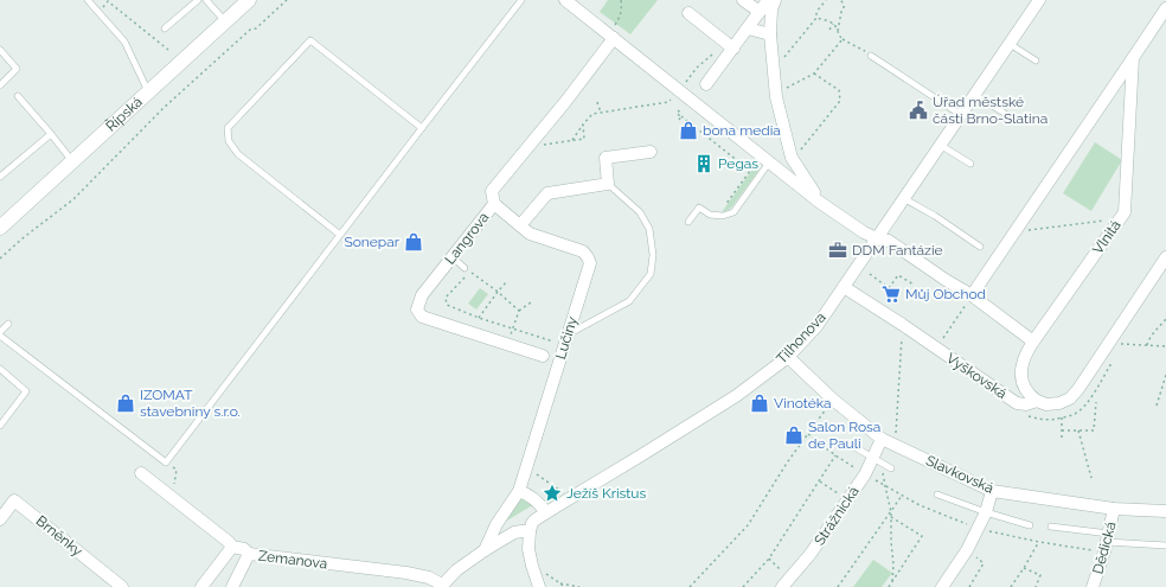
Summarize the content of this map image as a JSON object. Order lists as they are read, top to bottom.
{
  "streets": {
    "street": [
      "Řípská",
      "Vlnitá",
      "Langrova",
      "Lučiny",
      "Tilhonova",
      "Vyškovská",
      "Slavkovská",
      "Strážnická",
      "Brněnky",
      "Dědická",
      "Zemanova"
    ]
  },
  "crossings": [
    ["Vlnitá", "Vyškovská"],
    ["Langrova", "Lučiny"],
    ["Tilhonova", "Vyškovská"],
    ["Tilhonova", "Slavkovská"],
    ["Slavkovská", "Strážnická"],
    ["Slavkovská", "Dědická"]
  ],
  "places": {
    "public building": ["Úřad městské části Brno-Slatina"],
    "shop": [
      "bona media",
      "Sonepar",
      "IZOMAT stavebniny s.r.o.",
      "Vinotéka",
      "Salon Rosa de Pauli"
    ],
    "building": ["Pegas"],
    "office": ["DDM Fantázie"],
    "supermarket": ["Můj Obchod"],
    "place": ["Ježíš Kristus"]
  }
}
